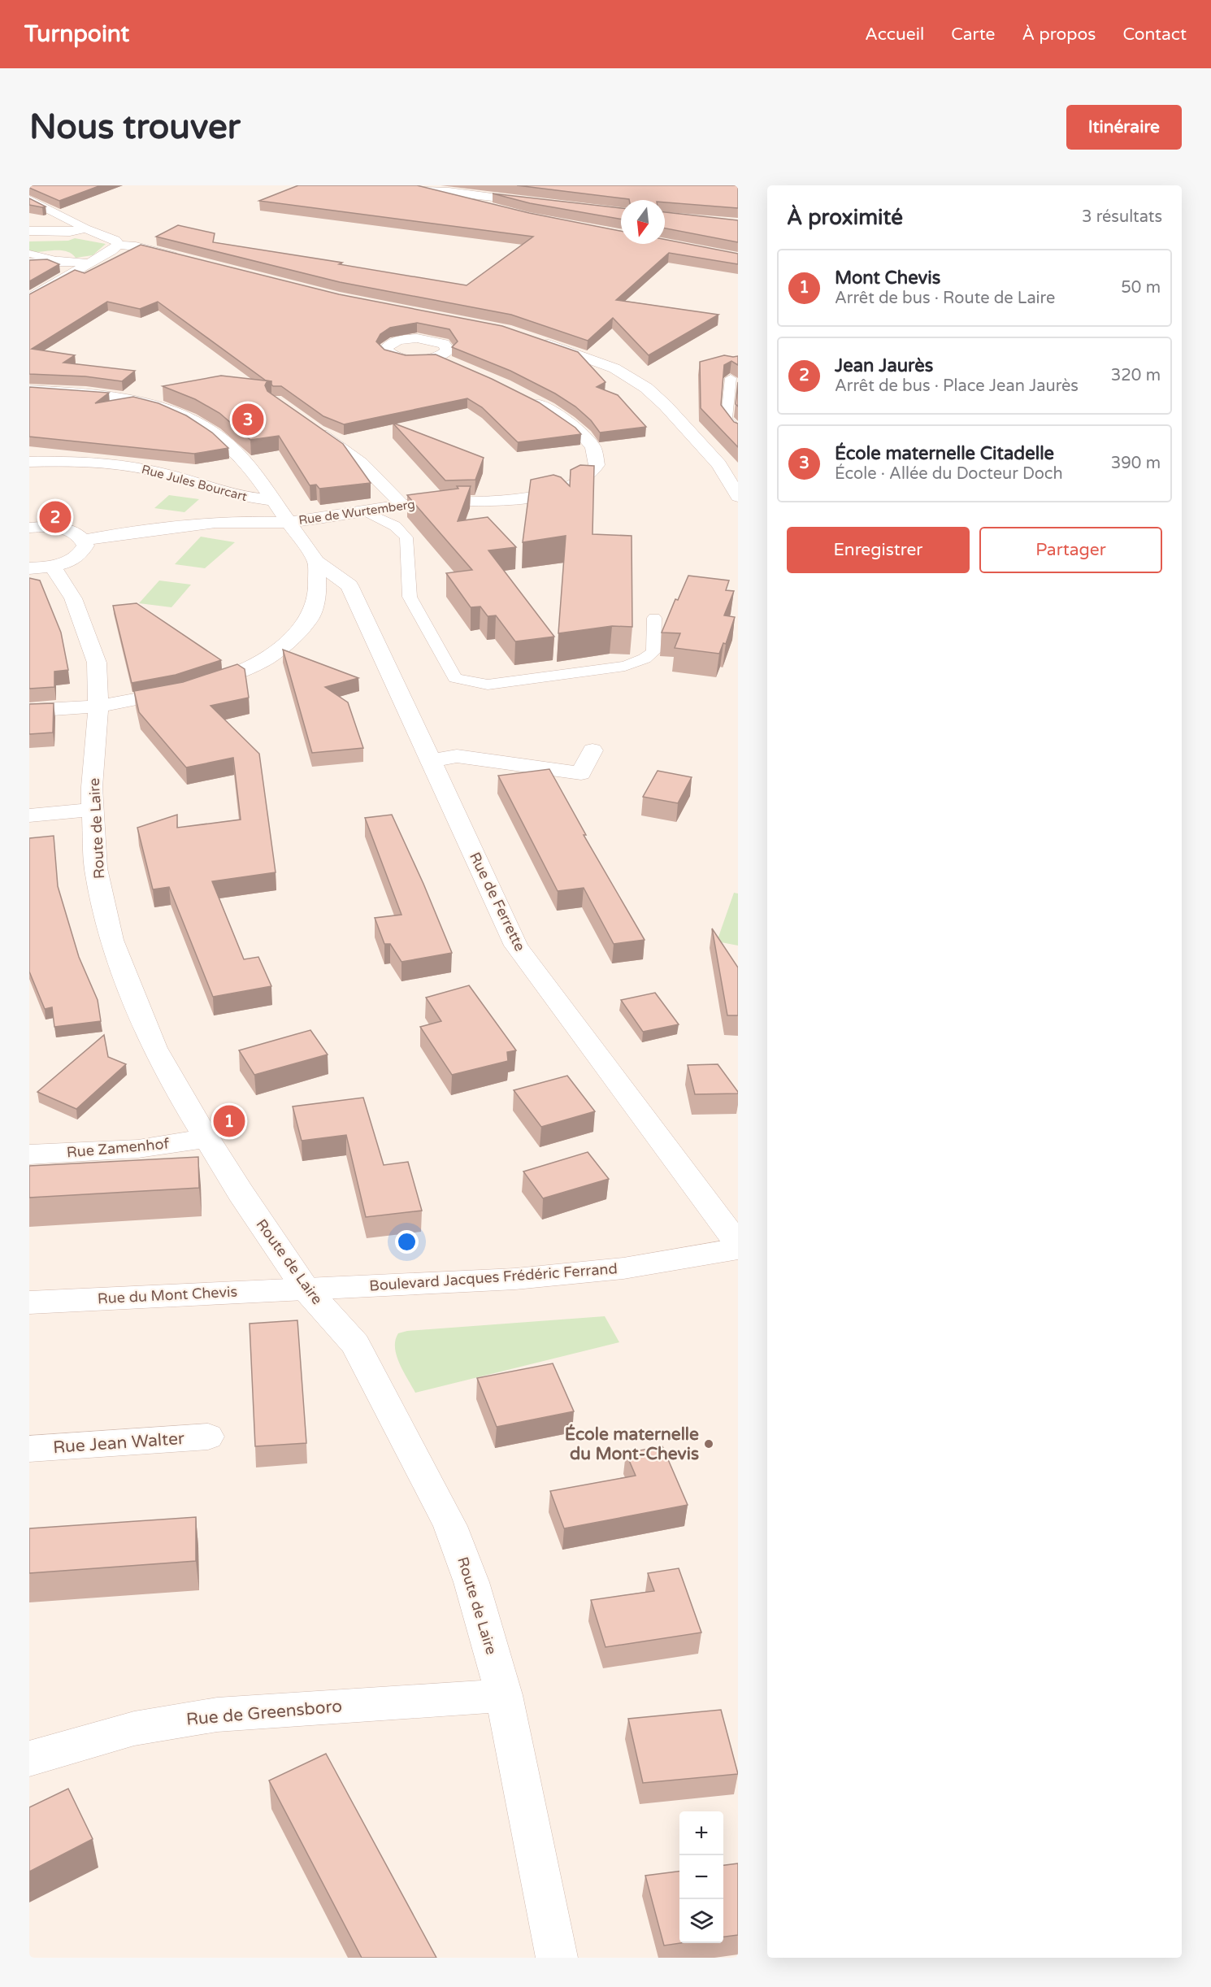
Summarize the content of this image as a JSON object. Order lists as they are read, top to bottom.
{
  "streets": {
    "street": [
      "Rue Jules Bourcart",
      "Rue de Wurtemberg",
      "Route de Laire",
      "Rue de Ferrette",
      "Rue Zamenhof",
      "Boulevard Jacques Frédéric Ferrand",
      "Rue du Mont Chevis",
      "Rue Jean Walter",
      "Rue de Greensboro"
    ]
  },
  "crossings": [
    ["Route de Laire", "Rue Zamenhof"],
    ["Route de Laire", "Boulevard Jacques Frédéric Ferrand"],
    ["Route de Laire", "Rue du Mont Chevis"],
    ["Route de Laire", "Rue de Greensboro"],
    ["Boulevard Jacques Frédéric Ferrand", "Rue du Mont Chevis"]
  ],
  "places": ["École maternelle du Mont-Chevis"],
  "north": "bottom",
  "page": {
    "header": "Turnpoint",
    "nav": [
      "Accueil",
      "Carte",
      "À propos",
      "Contact"
    ],
    "buttons": [
      "Itinéraire",
      ["Enregistrer", "Partager"]
    ],
    "title": "Nous trouver",
    "heading": ["À proximité", "3 résultats"],
    "list": [
      {
        "mark": "1",
        "name": "Mont Chevis",
        "note": "Arrêt de bus · Route de Laire",
        "value": "50 m"
      },
      {
        "mark": "2",
        "name": "Jean Jaurès",
        "note": "Arrêt de bus · Place Jean Jaurès",
        "value": "320 m"
      },
      {
        "mark": "3",
        "name": "École maternelle Citadelle",
        "note": "École · Allée du Docteur Doch",
        "value": "390 m"
      }
    ],
    "pins": ["3", "2", "1"],
    "map_buttons": ["+", "−"]
  }
}
